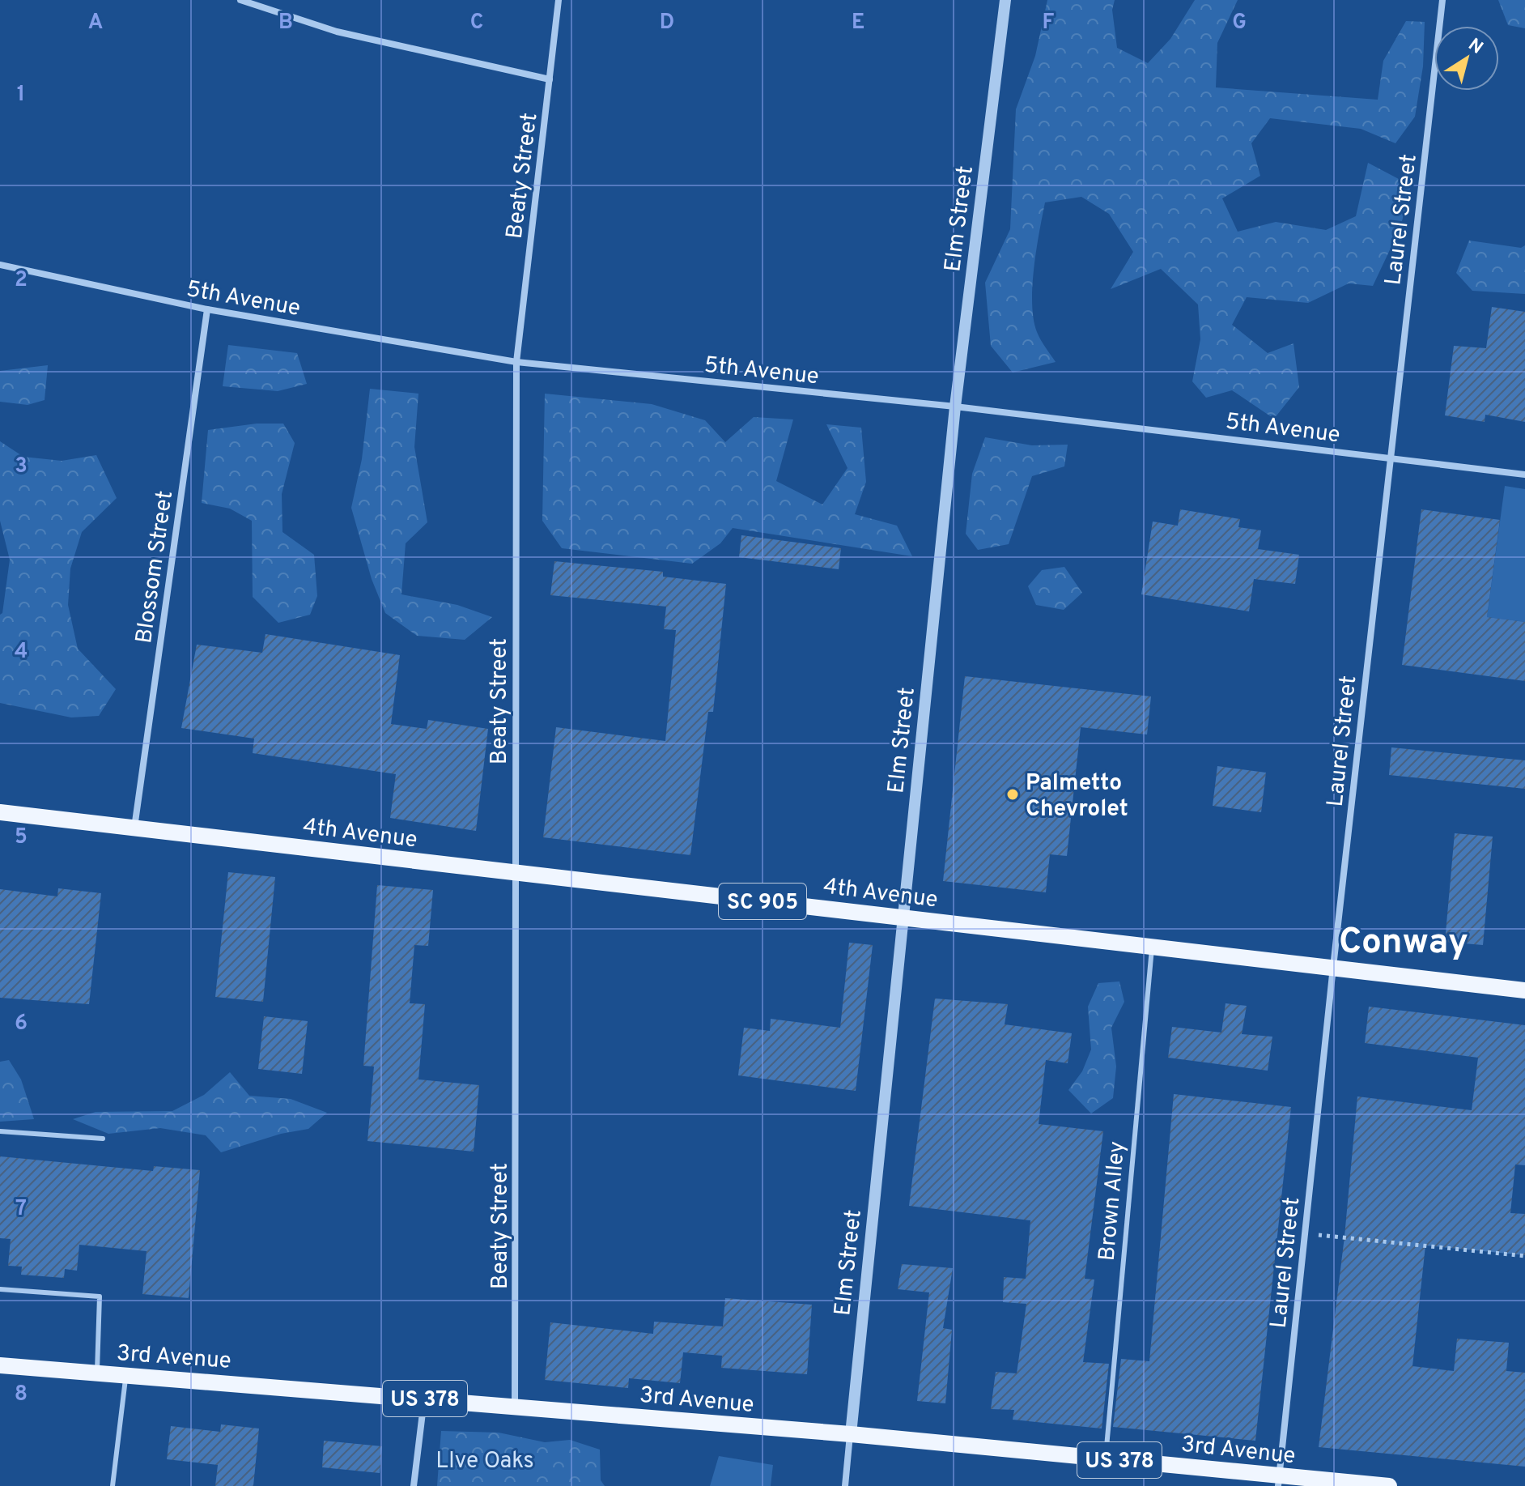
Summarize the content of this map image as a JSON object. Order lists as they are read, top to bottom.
{
  "streets": {
    "main road": [
      "4th Avenue",
      "SC 905",
      "3rd Avenue",
      "US 378"
    ],
    "street": [
      "Beaty Street",
      "Elm Street",
      "Laurel Street",
      "5th Avenue",
      "Blossom Street"
    ],
    "lane": ["Brown Alley"]
  },
  "crossings": [
    ["Beaty Street", "5th Avenue"],
    ["Beaty Street", "4th Avenue"],
    ["Beaty Street", "3rd Avenue"],
    ["Elm Street", "5th Avenue"],
    ["Elm Street", "4th Avenue"],
    ["Elm Street", "3rd Avenue"],
    ["Laurel Street", "5th Avenue"],
    ["Laurel Street", "4th Avenue"],
    ["Laurel Street", "3rd Avenue"],
    ["5th Avenue", "Blossom Street"],
    ["Blossom Street", "4th Avenue"],
    ["4th Avenue", "Brown Alley"],
    ["Brown Alley", "3rd Avenue"]
  ],
  "districts": ["Conway"],
  "parks": ["LIve Oaks"],
  "places": ["Palmetto Chevrolet"],
  "north": "top right",
  "grid": {
    "columns": [
      "A",
      "B",
      "C",
      "D",
      "E",
      "F",
      "G"
    ],
    "rows": [
      "1",
      "2",
      "3",
      "4",
      "5",
      "6",
      "7",
      "8"
    ]
  }
}
